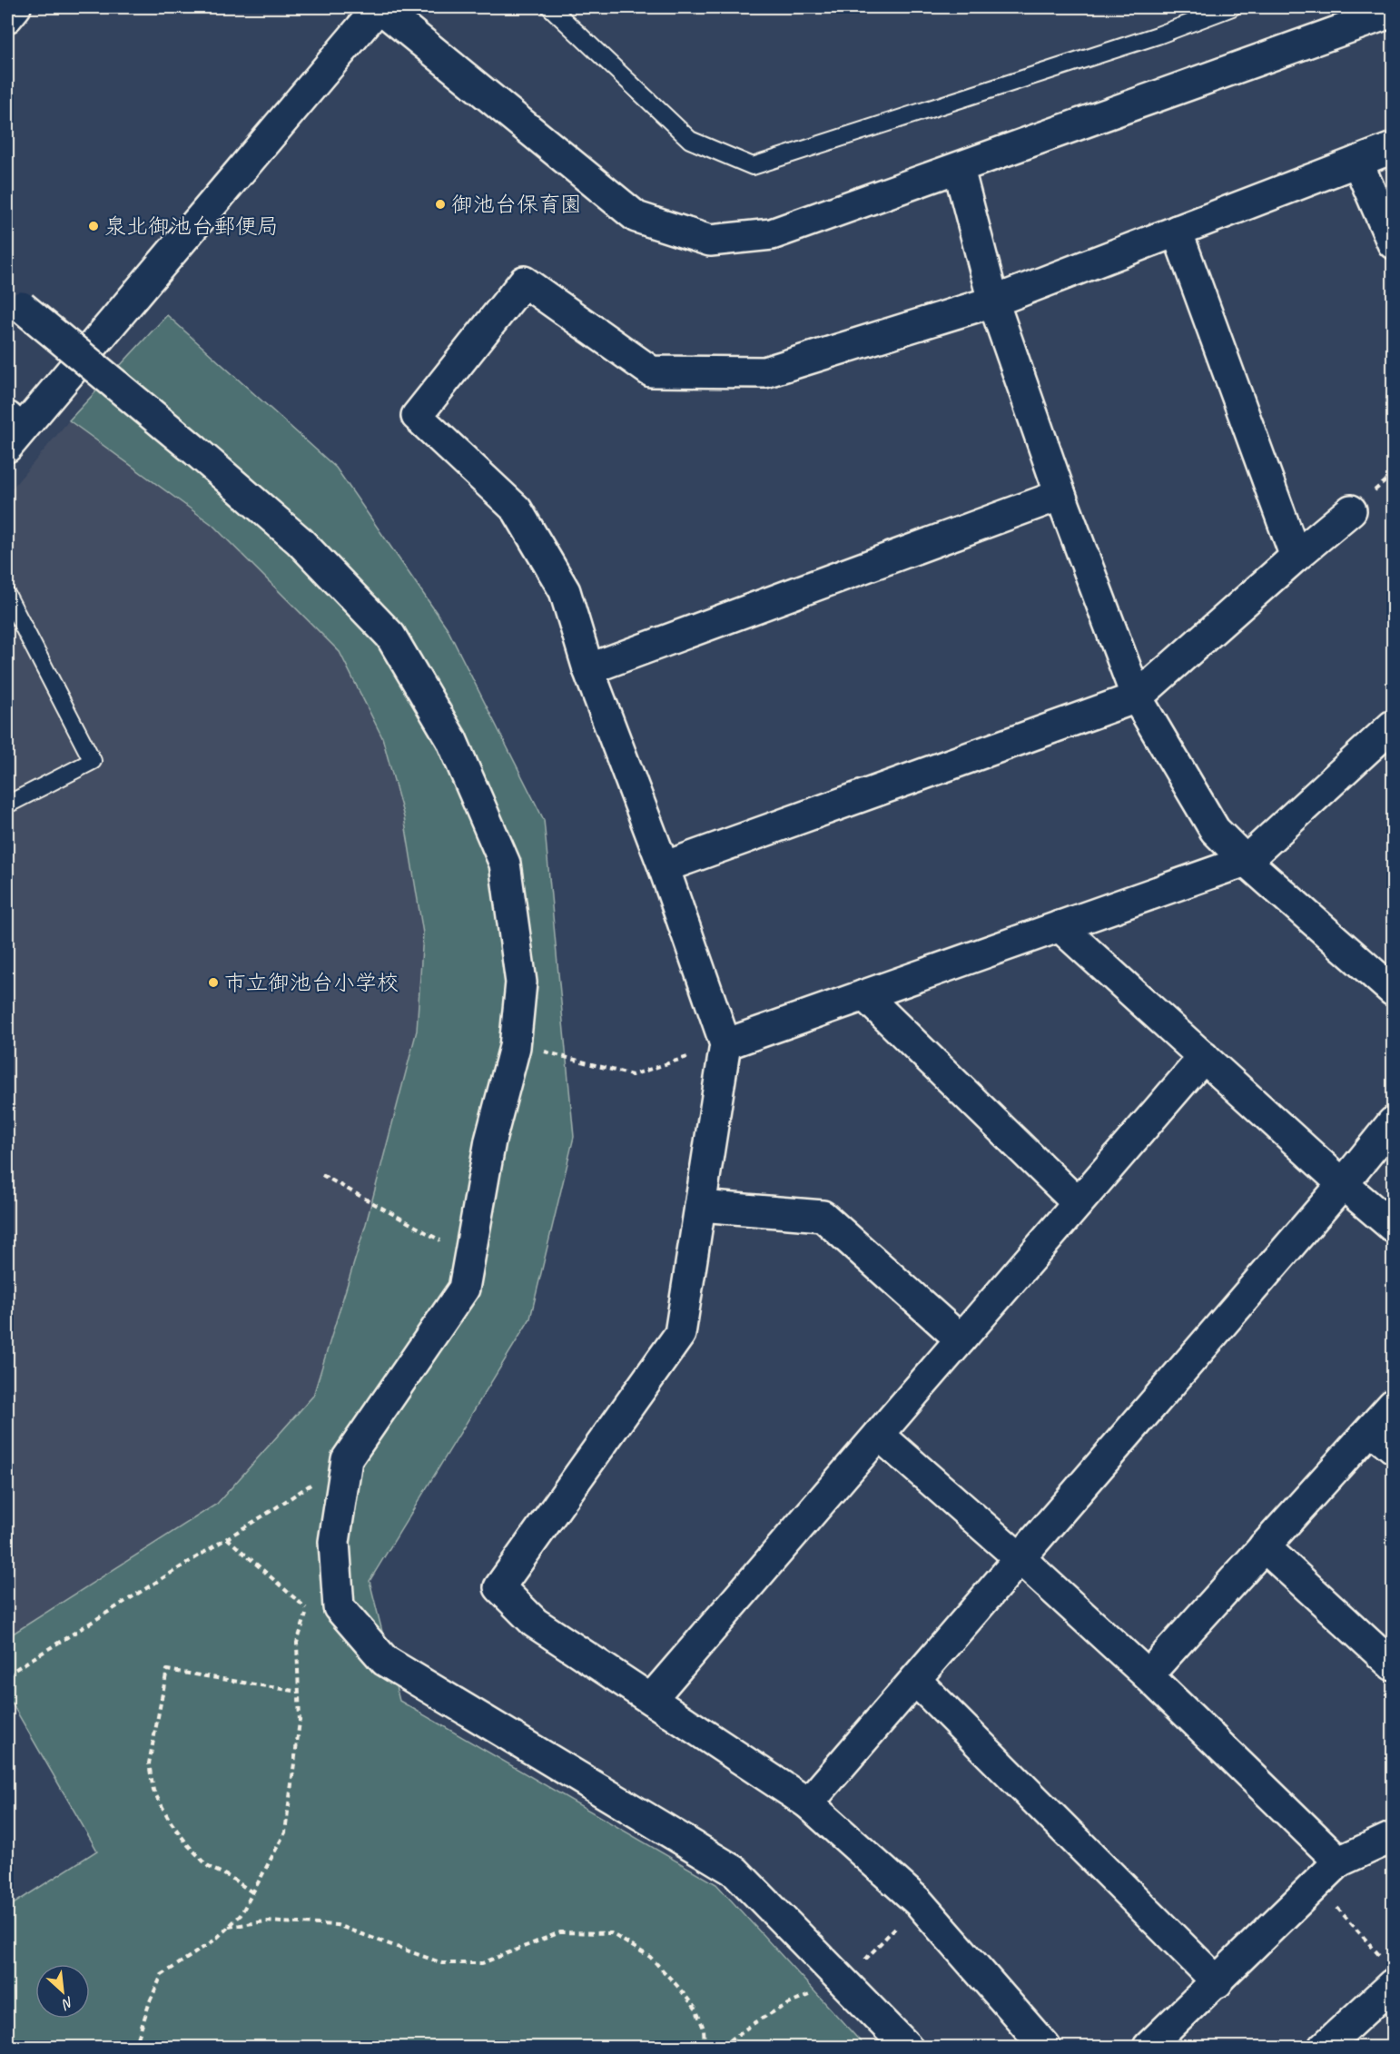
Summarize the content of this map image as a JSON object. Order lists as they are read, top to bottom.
{
  "places": ["御池台保育園", "泉北御池台郵便局", "市立御池台小学校"],
  "north": "bottom right"
}
